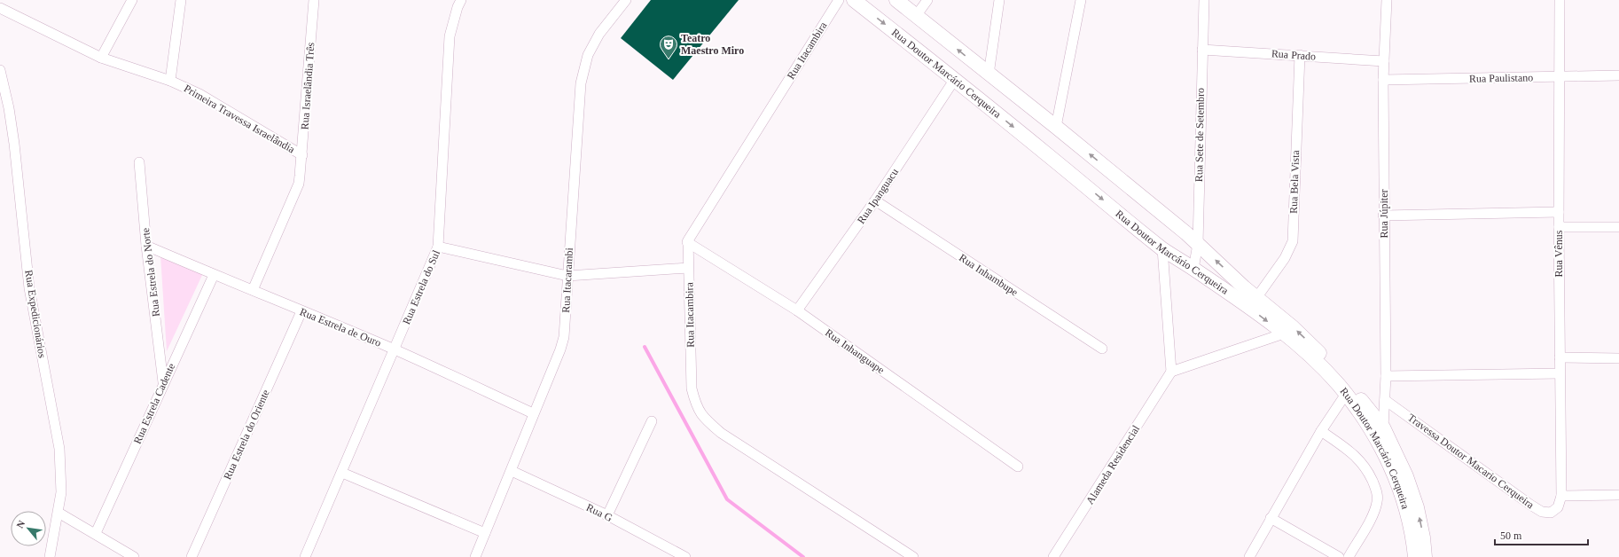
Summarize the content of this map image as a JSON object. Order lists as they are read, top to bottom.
{
  "streets": {
    "street": [
      "Rua Itacambira",
      "Rua Prado",
      "Rua Doutor Marcário Cerqueira",
      "Rua Paulistano",
      "Rua Israelândia Três",
      "Primeira Travessa Israelândia",
      "Rua Sete de Setembro",
      "Rua Bela Vista",
      "Rua Ipanguacu",
      "Rua Júpiter",
      "Rua Vênus",
      "Rua Estrela do Norte",
      "Rua Inhambupe",
      "Rua Itacarambi",
      "Rua Estrela do Sul",
      "Rua Expedicionários",
      "Rua Estrela de Ouro",
      "Rua Inhanguape",
      "Rua Estrela Cadente",
      "Rua Estrela do Oriente",
      "Travessa Doutor Macario Cerqueira",
      "Alameda Residencial",
      "Rua G"
    ]
  },
  "crossings": [
    ["Rua Itacambira", "Rua Inhanguape"],
    ["Rua Prado", "Rua Sete de Setembro"],
    ["Rua Prado", "Rua Bela Vista"],
    ["Rua Prado", "Rua Júpiter"],
    ["Rua Doutor Marcário Cerqueira", "Rua Sete de Setembro"],
    ["Rua Doutor Marcário Cerqueira", "Rua Bela Vista"],
    ["Rua Doutor Marcário Cerqueira", "Rua Ipanguacu"],
    ["Rua Doutor Marcário Cerqueira", "Rua Júpiter"],
    ["Rua Paulistano", "Rua Júpiter"],
    ["Rua Paulistano", "Rua Vênus"],
    ["Rua Israelândia Três", "Primeira Travessa Israelândia"],
    ["Rua Israelândia Três", "Rua Estrela de Ouro"],
    ["Rua Ipanguacu", "Rua Inhambupe"],
    ["Rua Ipanguacu", "Rua Inhanguape"],
    ["Rua Júpiter", "Travessa Doutor Macario Cerqueira"],
    ["Rua Vênus", "Travessa Doutor Macario Cerqueira"],
    ["Rua Estrela do Norte", "Rua Estrela de Ouro"],
    ["Rua Estrela do Norte", "Rua Estrela Cadente"],
    ["Rua Itacarambi", "Rua Estrela de Ouro"],
    ["Rua Itacarambi", "Rua G"],
    ["Rua Estrela do Sul", "Rua Estrela de Ouro"],
    ["Rua Estrela de Ouro", "Rua Estrela Cadente"],
    ["Rua Estrela de Ouro", "Rua Estrela do Oriente"]
  ],
  "places": {
    "theatre": ["Teatro Maestro Miro"]
  },
  "scale_bar": "50 m",
  "north": "top left"
}
